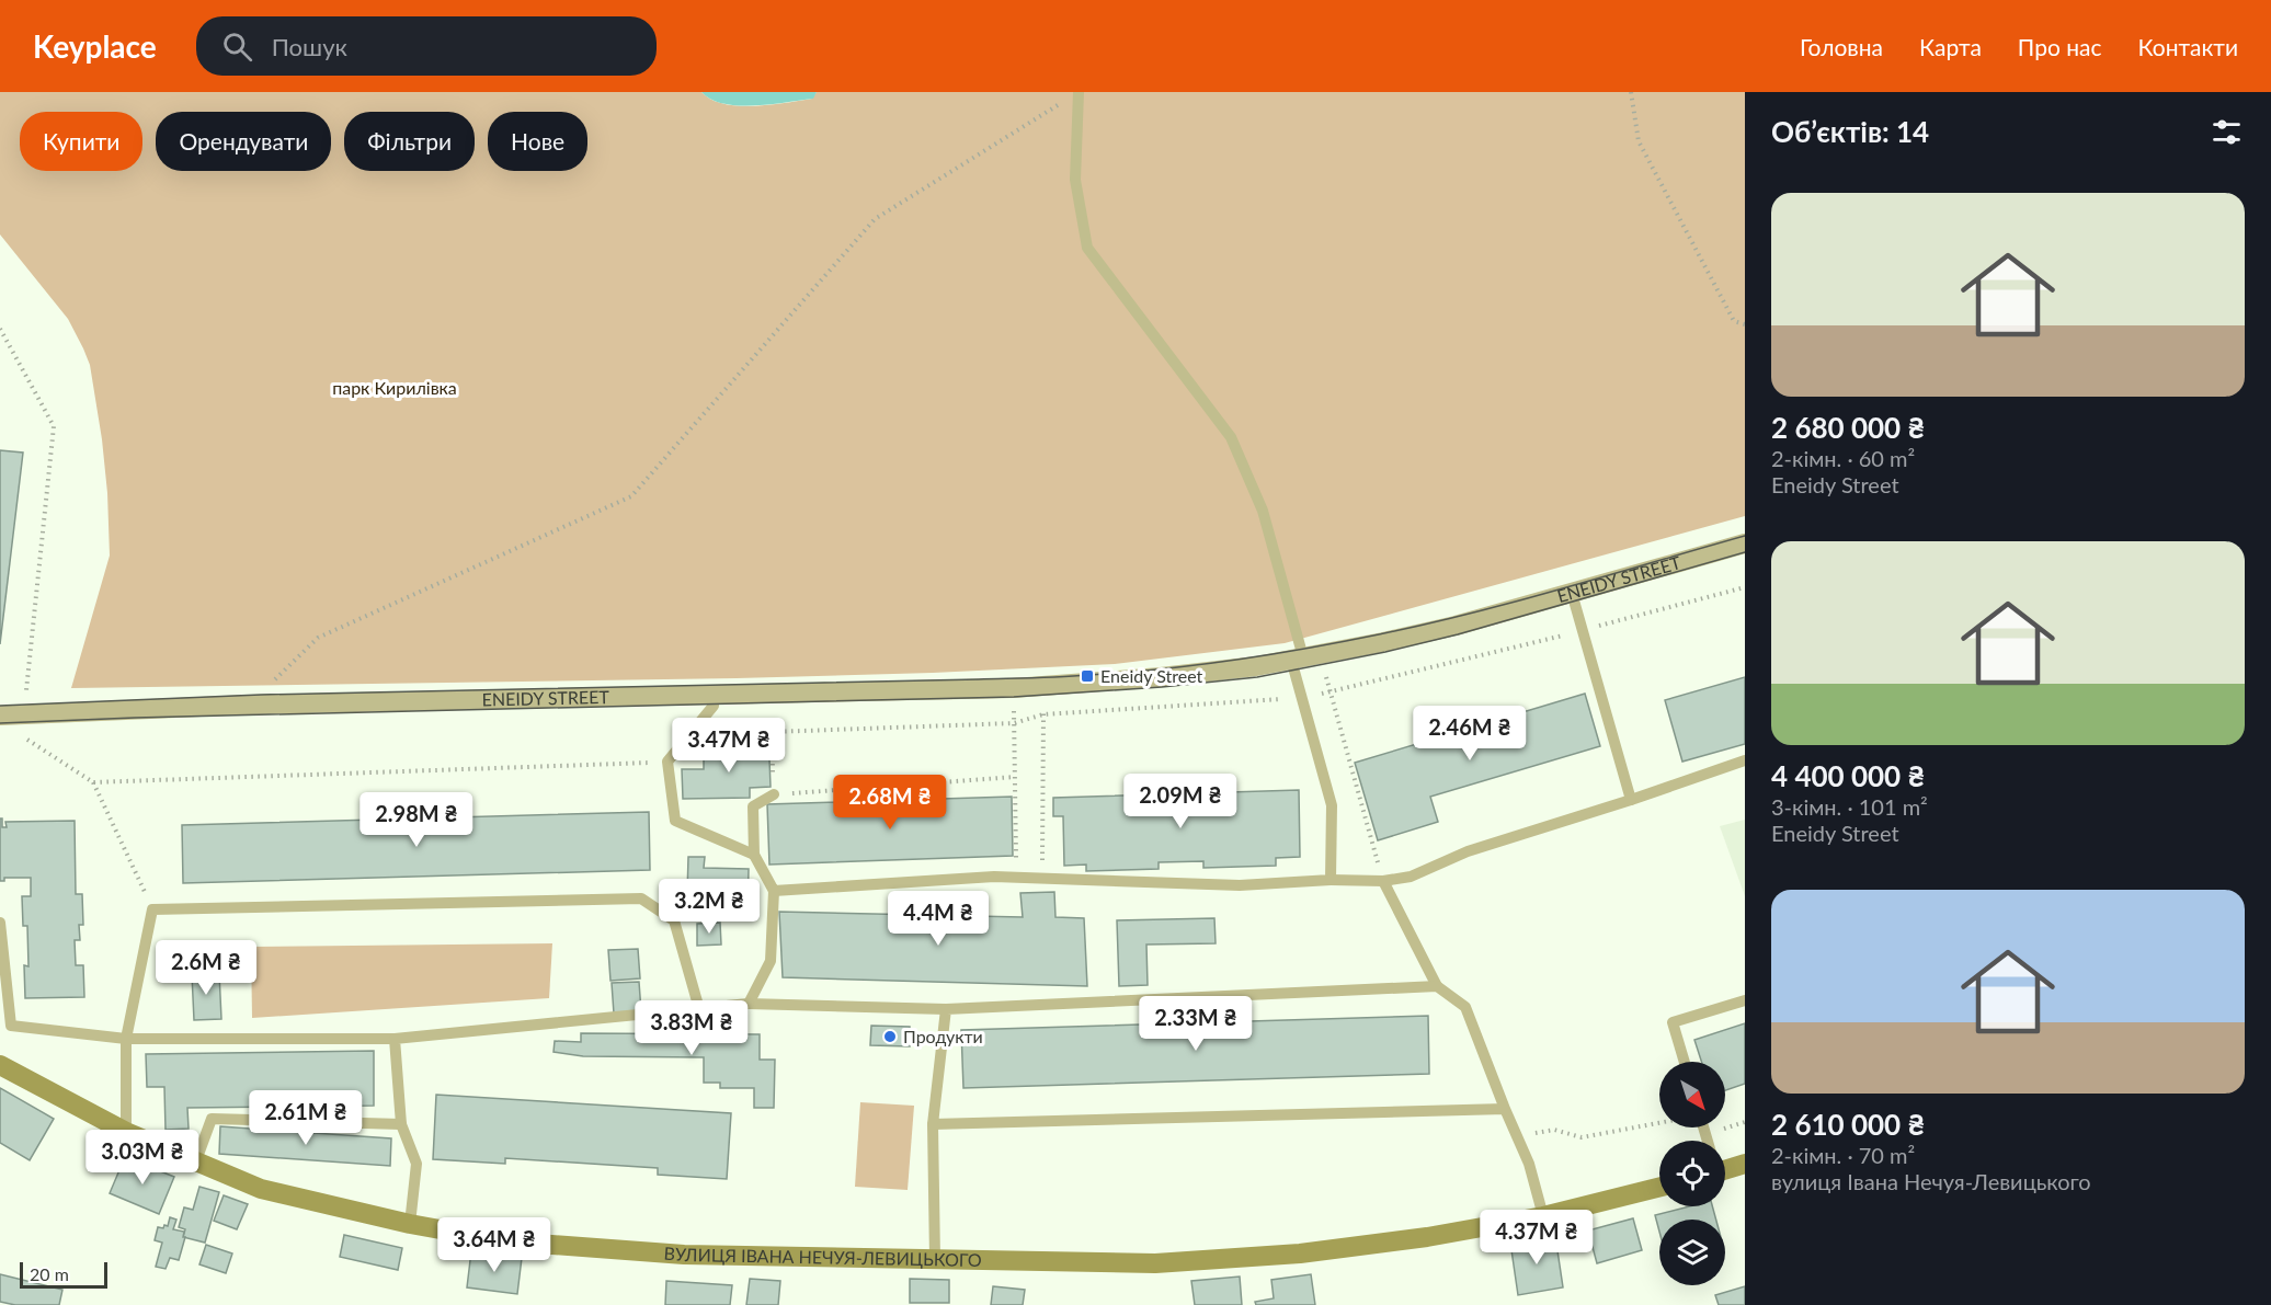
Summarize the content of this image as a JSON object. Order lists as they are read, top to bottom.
{
  "streets": {
    "street": ["ENEIDY STREET", "ВУЛИЦЯ ІВАНА НЕЧУЯ-ЛЕВИЦЬКОГО"]
  },
  "parks": ["парк Кирилівка"],
  "places": {
    "transit": ["Eneidy Street"],
    "other": ["Продукти"]
  },
  "scale_bar": "20 m",
  "north": "bottom right",
  "page": {
    "header": "Keyplace",
    "search": "Пошук",
    "nav": [
      "Головна",
      "Карта",
      "Про нас",
      "Контакти"
    ],
    "heading": "Об’єктів: 14",
    "chip": [
      "Купити",
      "Орендувати",
      "Фільтри",
      "Нове"
    ],
    "list": [
      {
        "name": "2 680 000 ₴",
        "note": "2-кімн. · 60 m² · Eneidy Street"
      },
      {
        "name": "4 400 000 ₴",
        "note": "3-кімн. · 101 m² · Eneidy Street"
      },
      {
        "name": "2 610 000 ₴",
        "note": "2-кімн. · 70 m² · вулиця Івана Нечуя-Левицького"
      }
    ],
    "price": [
      "2.46M ₴",
      "3.47M ₴",
      "2.09M ₴",
      "2.68M ₴",
      "2.98M ₴",
      "3.2M ₴",
      "4.4M ₴",
      "2.6M ₴",
      "2.33M ₴",
      "3.83M ₴",
      "2.61M ₴",
      "3.03M ₴",
      "4.37M ₴",
      "3.64M ₴"
    ],
    "scale": "20 m"
  }
}
